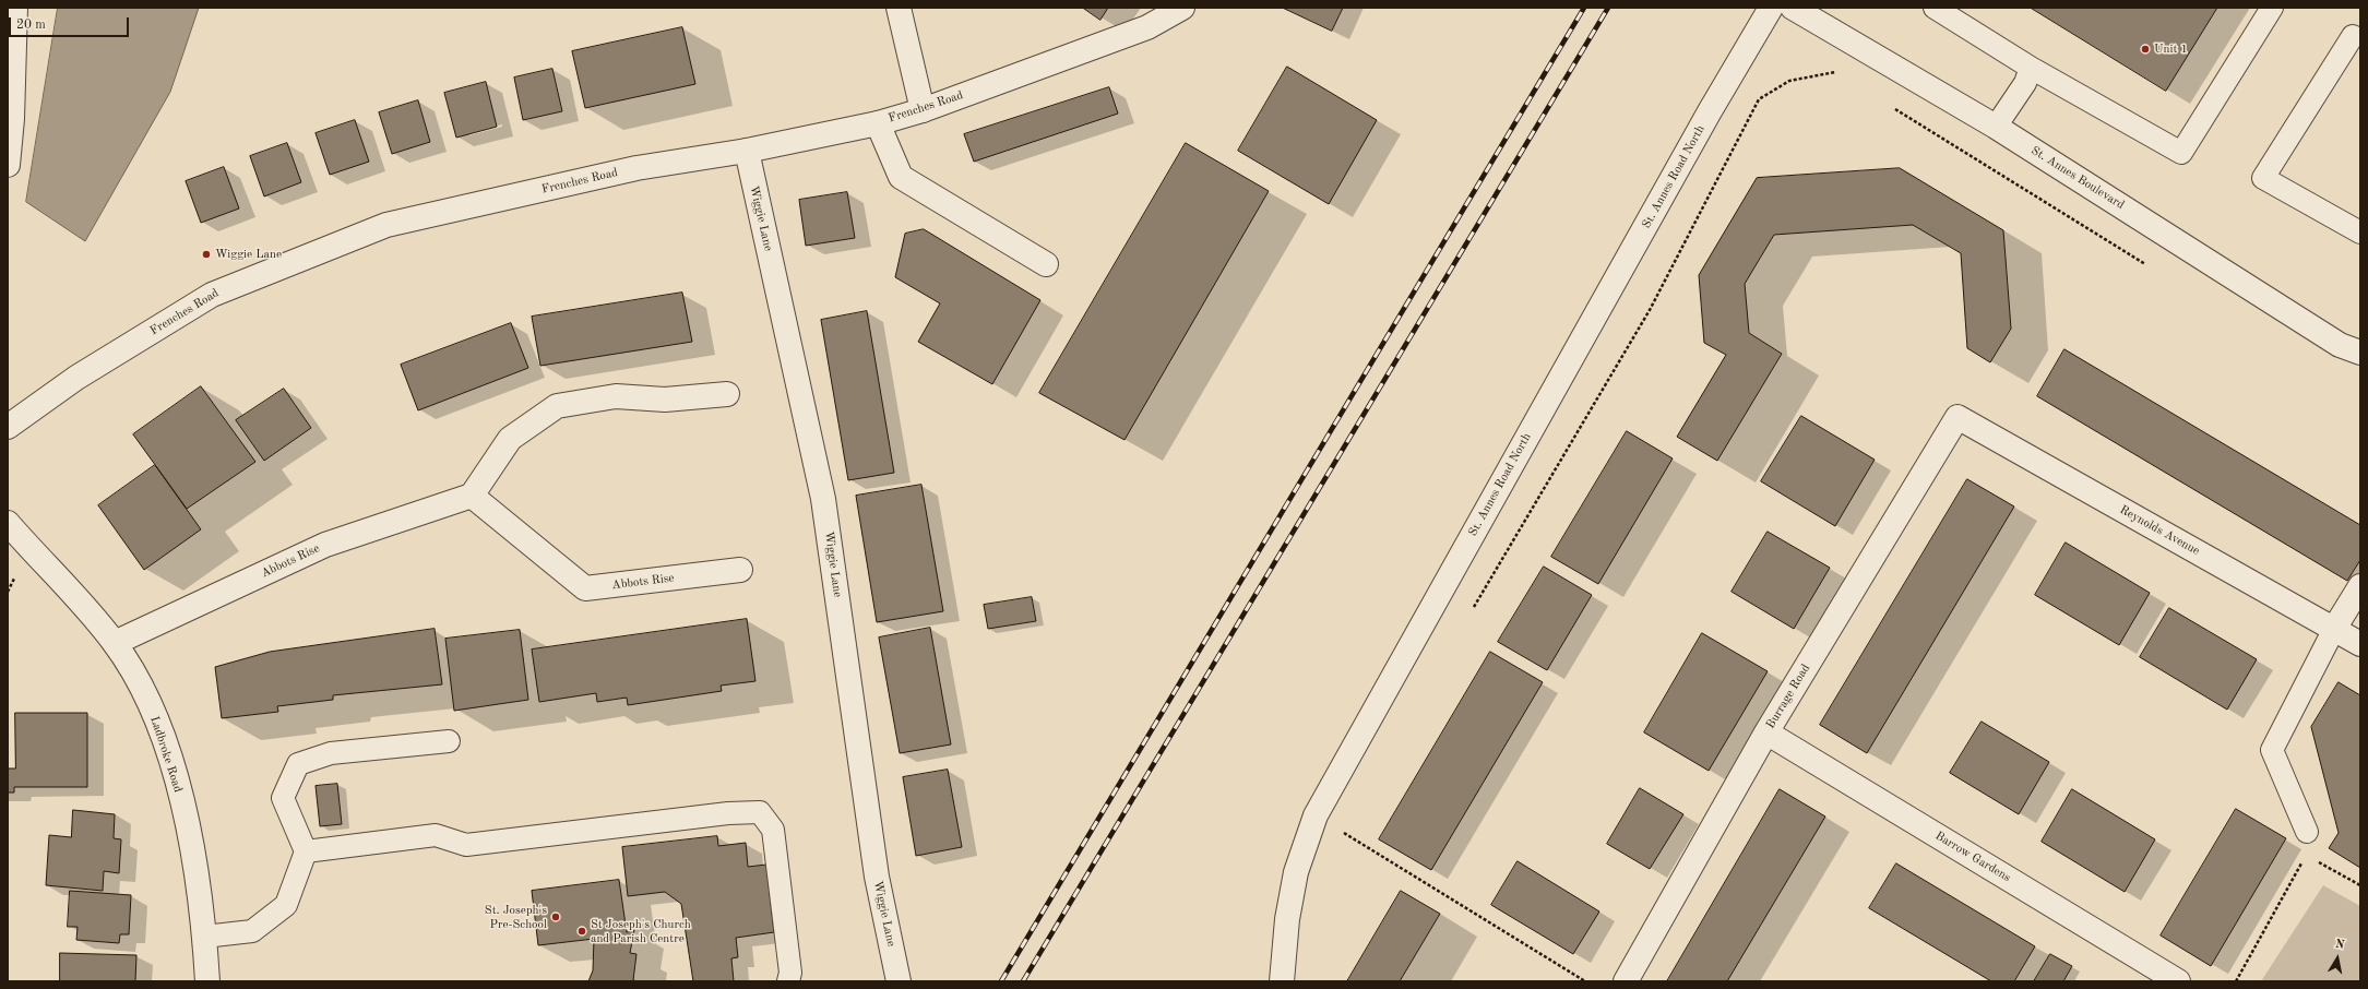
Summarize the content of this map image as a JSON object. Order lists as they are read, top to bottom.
{
  "streets": {
    "street": [
      "Frenches Road",
      "St. Annes Road North",
      "St. Annes Boulevard",
      "Wiggie Lane",
      "Reynolds Avenue",
      "Abbots Rise",
      "Burrage Road",
      "Ladbroke Road",
      "Barrow Gardens"
    ]
  },
  "crossings": [
    ["Frenches Road", "Wiggie Lane"],
    ["Reynolds Avenue", "Burrage Road"],
    ["Abbots Rise", "Ladbroke Road"],
    ["Burrage Road", "Barrow Gardens"]
  ],
  "places": [
    "Unit 1",
    "Wiggie Lane",
    "St. Joseph's Pre-School",
    "St Joseph's Church and Parish Centre"
  ],
  "scale_bar": "20 m",
  "north": "top"
}
